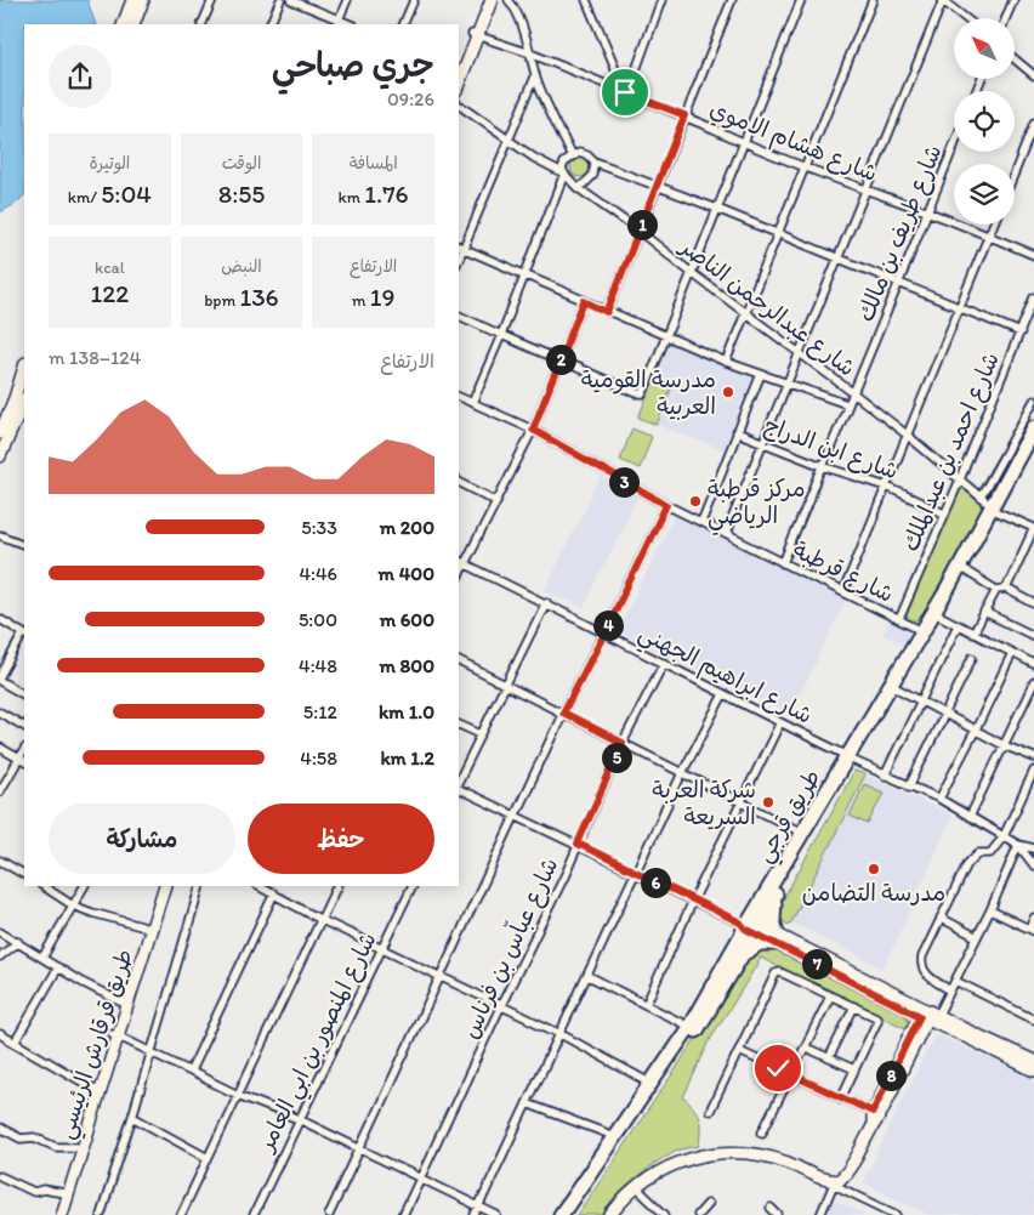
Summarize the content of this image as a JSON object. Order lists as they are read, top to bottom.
{
  "streets": {
    "highway": ["طريق قرجي"],
    "street": [
      "شارع هشام الاموي",
      "شارع طريف بن مالك",
      "شارع عبدالرحمن الناصر",
      "شارع ابن الدراج",
      "شارع احمد بن عبدالملك",
      "شارع قرطبة",
      "شارع ابراهيم الجهني",
      "شارع عباّس بن فرناس",
      "شارع المنصور بن ابي العامر",
      "طريق قرقارش الرئيسي"
    ]
  },
  "crossings": [
    ["شارع هشام الاموي", "شارع طريف بن مالك"],
    ["شارع طريف بن مالك", "شارع عبدالرحمن الناصر"],
    ["شارع طريف بن مالك", "شارع ابن الدراج"],
    ["شارع طريف بن مالك", "شارع قرطبة"],
    ["شارع عبدالرحمن الناصر", "شارع احمد بن عبدالملك"],
    ["شارع عبدالرحمن الناصر", "طريق قرجي"],
    ["شارع ابن الدراج", "شارع احمد بن عبدالملك"],
    ["شارع احمد بن عبدالملك", "شارع قرطبة"],
    ["شارع قرطبة", "طريق قرجي"],
    ["شارع ابراهيم الجهني", "طريق قرجي"],
    ["شارع ابراهيم الجهني", "شارع عباّس بن فرناس"]
  ],
  "places": [
    "مدرسة القومية العربية",
    "مركز قرطبة الرياضي",
    "شركة العربة السريعة",
    "مدرسة التضامن"
  ],
  "north": "top left",
  "page": {
    "heading": ["جري صباحي", "09:26"],
    "stats": [
      ["المسافة", "1.76 km"],
      ["الوقت", "8:55"],
      ["الوتيرة", "5:04 /km"],
      ["الارتفاع", "19 m"],
      ["النبض", "136 bpm"],
      ["kcal", "122"]
    ],
    "pins": [
      "1",
      "2",
      "3",
      "4",
      "5",
      "6",
      "7",
      "8"
    ],
    "chart": ["الارتفاع", "124–138 m"],
    "list": [
      {
        "name": "200 m",
        "note": "5:33"
      },
      {
        "name": "400 m",
        "note": "4:46"
      },
      {
        "name": "600 m",
        "note": "5:00"
      },
      {
        "name": "800 m",
        "note": "4:48"
      },
      {
        "name": "1.0 km",
        "note": "5:12"
      },
      {
        "name": "1.2 km",
        "note": "4:58"
      }
    ],
    "buttons": ["حفظ", "مشاركة"]
  }
}
